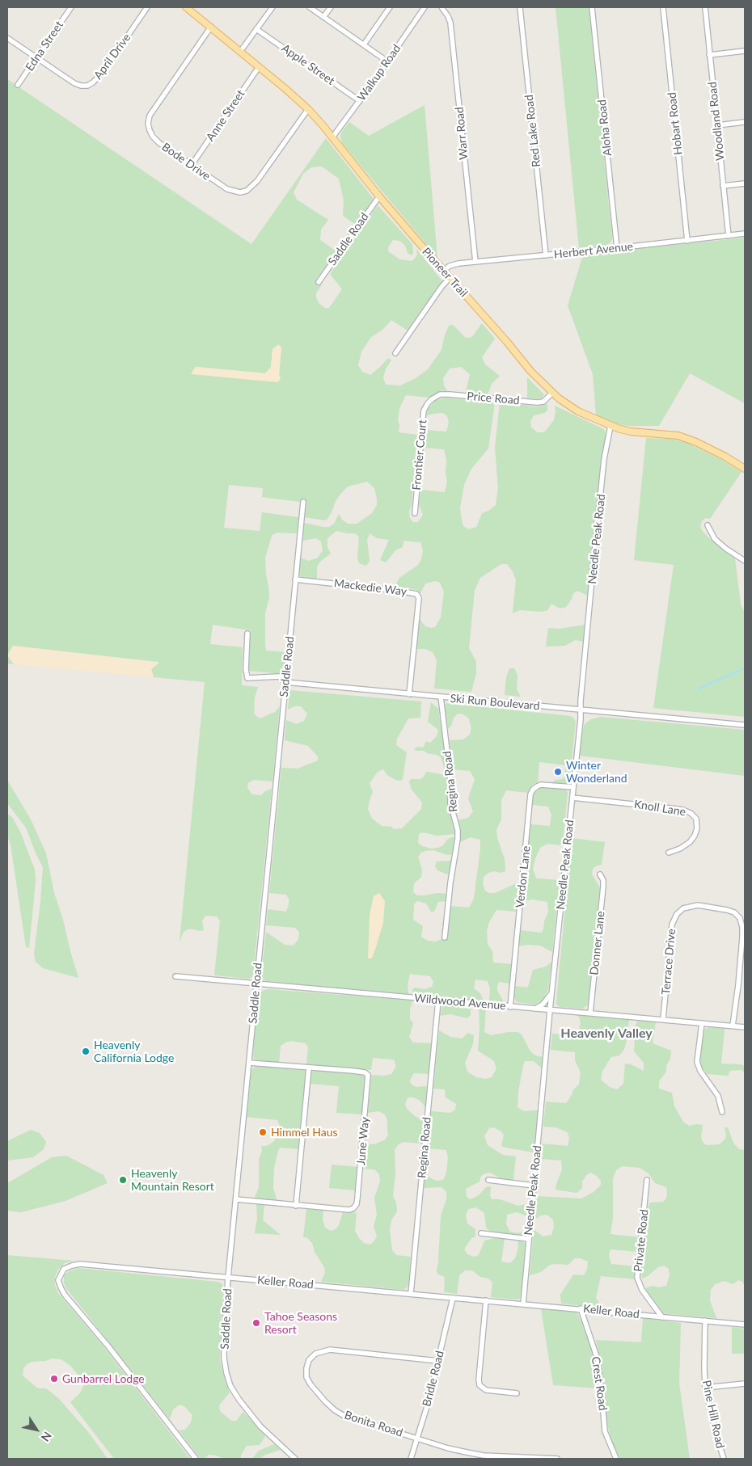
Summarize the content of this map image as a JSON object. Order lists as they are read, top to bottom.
{
  "streets": {
    "main road": ["Pioneer Trail"],
    "street": [
      "Edna Street",
      "April Drive",
      "Apple Street",
      "Walkup Road",
      "Anne Street",
      "Woodland Road",
      "Hobart Road",
      "Aloha Road",
      "Red Lake Road",
      "Warr Road",
      "Bode Drive",
      "Saddle Road",
      "Herbert Avenue",
      "Price Road",
      "Frontier Court",
      "Needle Peak Road",
      "Mackedie Way",
      "Ski Run Boulevard",
      "Regina Road",
      "Knoll Lane",
      "Verdon Lane",
      "Donner Lane",
      "Terrace Drive",
      "Wildwood Avenue",
      "June Way",
      "Private Road",
      "Keller Road",
      "Bridle Road",
      "Crest Road",
      "Pine Hill Road",
      "Bonita Road"
    ]
  },
  "crossings": [
    ["Edna Street", "April Drive"],
    ["Apple Street", "Walkup Road"],
    ["Walkup Road", "Pioneer Trail"],
    ["Anne Street", "Bode Drive"],
    ["Anne Street", "Pioneer Trail"],
    ["Woodland Road", "Herbert Avenue"],
    ["Hobart Road", "Herbert Avenue"],
    ["Aloha Road", "Herbert Avenue"],
    ["Red Lake Road", "Herbert Avenue"],
    ["Warr Road", "Herbert Avenue"],
    ["Bode Drive", "Pioneer Trail"],
    ["Saddle Road", "Pioneer Trail"],
    ["Saddle Road", "Mackedie Way"],
    ["Saddle Road", "Ski Run Boulevard"],
    ["Saddle Road", "Wildwood Avenue"],
    ["Saddle Road", "June Way"],
    ["Saddle Road", "Keller Road"],
    ["Herbert Avenue", "Pioneer Trail"],
    ["Pioneer Trail", "Price Road"],
    ["Pioneer Trail", "Needle Peak Road"],
    ["Price Road", "Frontier Court"],
    ["Needle Peak Road", "Ski Run Boulevard"],
    ["Needle Peak Road", "Knoll Lane"],
    ["Needle Peak Road", "Verdon Lane"],
    ["Needle Peak Road", "Wildwood Avenue"],
    ["Needle Peak Road", "Keller Road"],
    ["Mackedie Way", "Ski Run Boulevard"],
    ["Ski Run Boulevard", "Regina Road"],
    ["Regina Road", "Wildwood Avenue"],
    ["Regina Road", "Keller Road"],
    ["Verdon Lane", "Wildwood Avenue"],
    ["Donner Lane", "Wildwood Avenue"],
    ["Terrace Drive", "Wildwood Avenue"],
    ["Private Road", "Keller Road"],
    ["Keller Road", "Bridle Road"],
    ["Keller Road", "Crest Road"],
    ["Keller Road", "Pine Hill Road"],
    ["Bridle Road", "Bonita Road"]
  ],
  "districts": ["Heavenly Valley"],
  "places": [
    "Winter Wonderland",
    "Heavenly California Lodge",
    "Himmel Haus",
    "Heavenly Mountain Resort",
    "Tahoe Seasons Resort",
    "Gunbarrel Lodge"
  ],
  "north": "bottom right"
}
